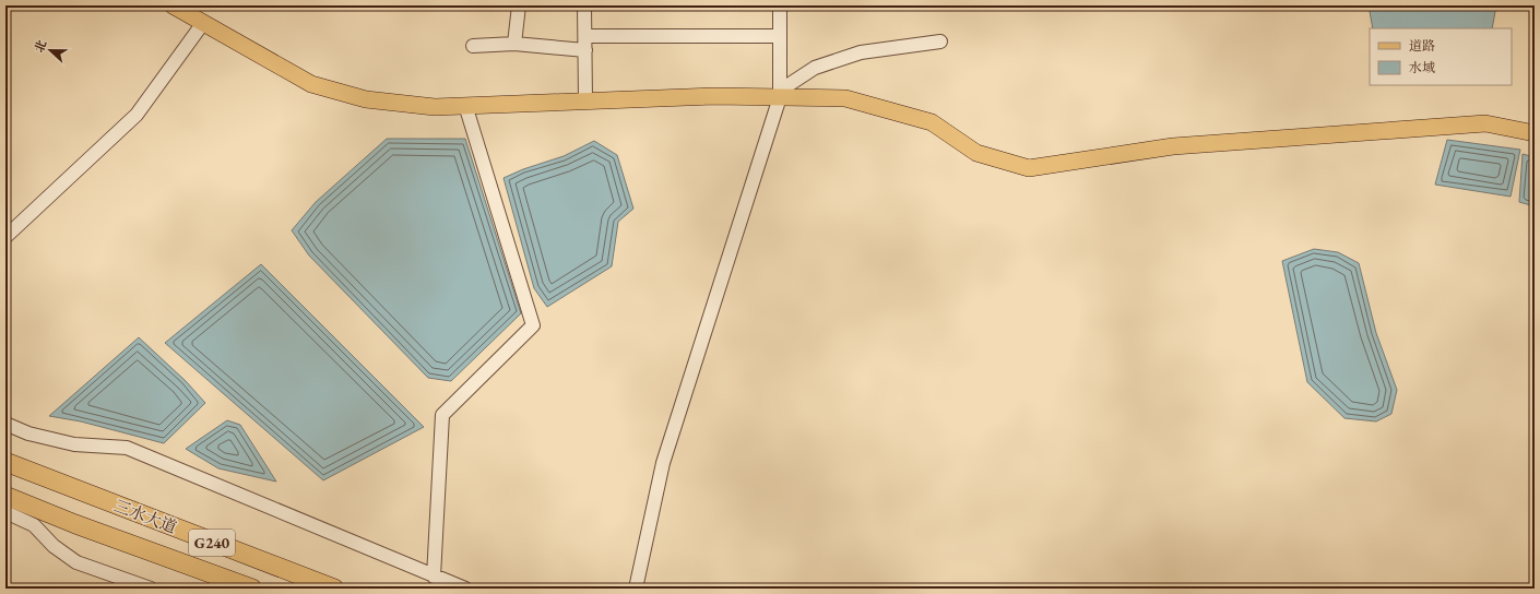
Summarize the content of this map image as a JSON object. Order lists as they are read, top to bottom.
{
  "streets": {
    "highway": ["三水大道", "G240"]
  },
  "legend": ["道路", "水域"],
  "north": "left"
}
